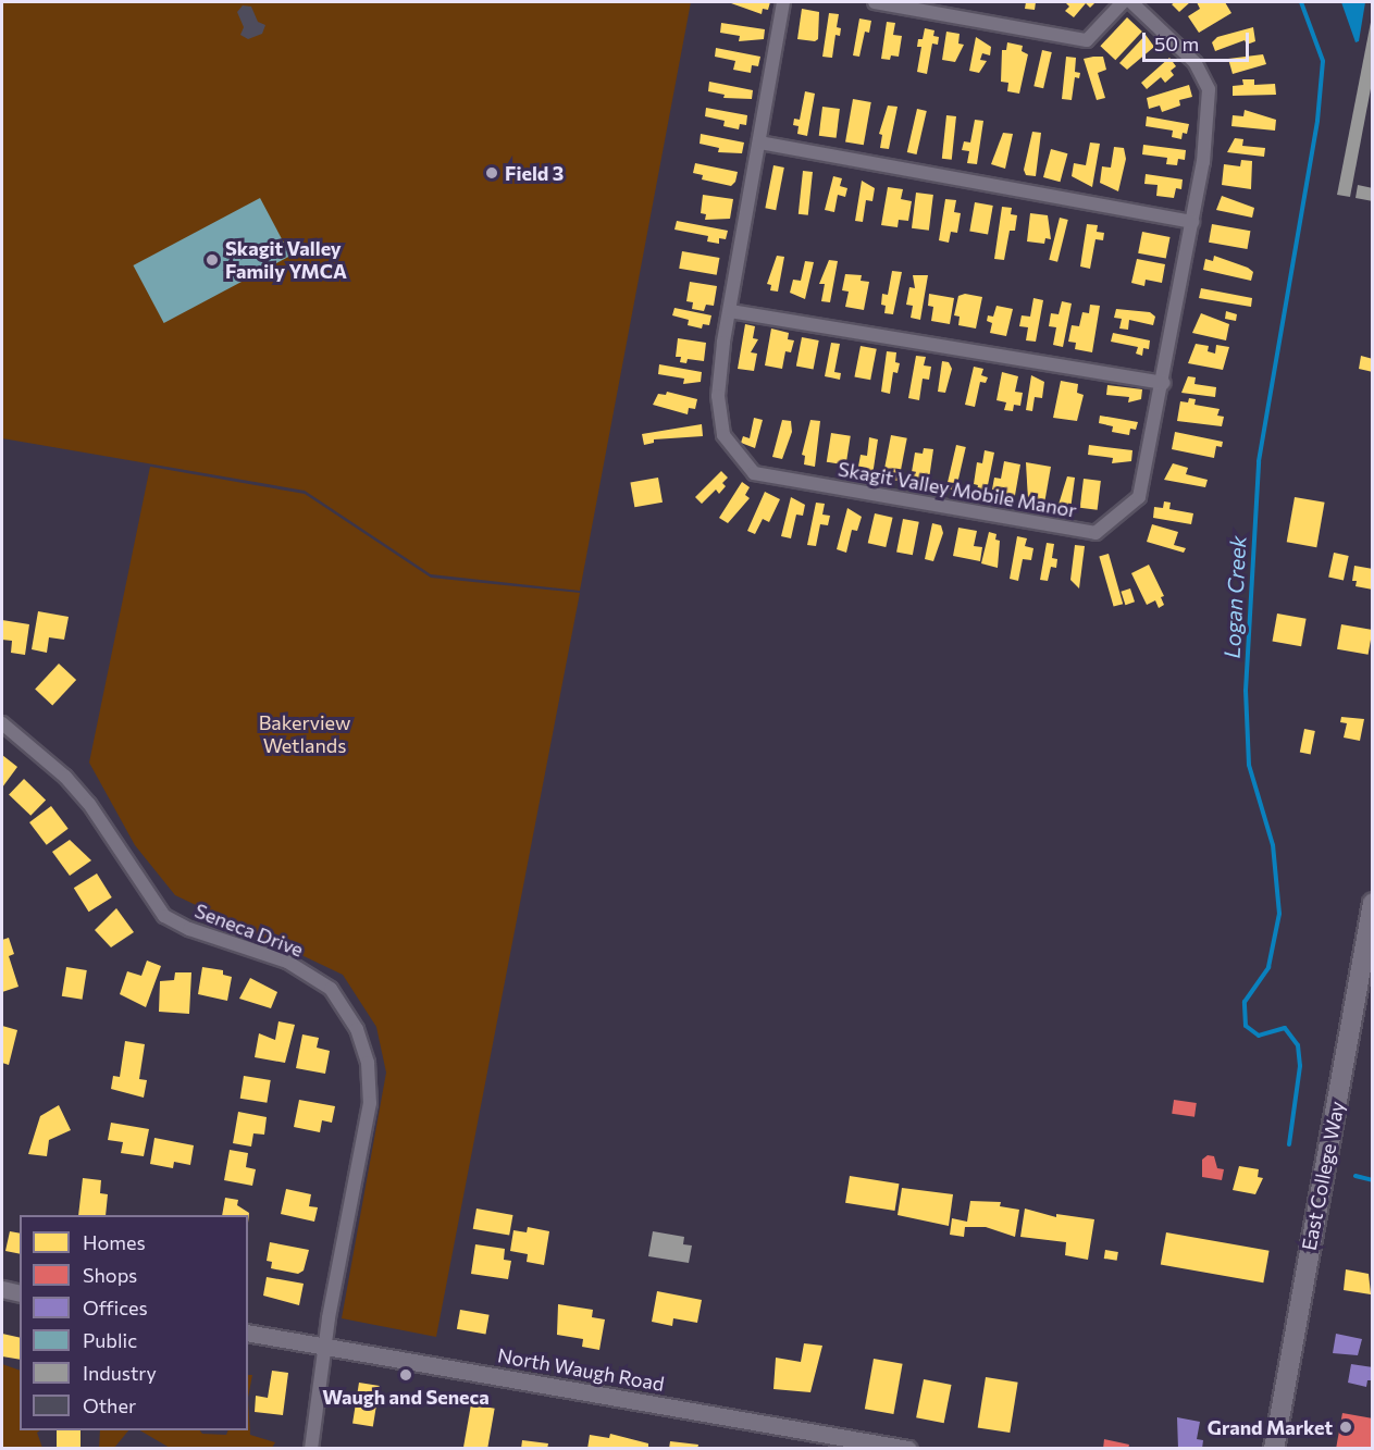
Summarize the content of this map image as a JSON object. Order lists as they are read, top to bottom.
{
  "streets": {
    "main road": ["East College Way"],
    "street": ["Skagit Valley Mobile Manor", "Seneca Drive", "North Waugh Road"]
  },
  "crossings": [
    ["Seneca Drive", "North Waugh Road"]
  ],
  "water": ["Logan Creek"],
  "parks": ["Bakerview Wetlands"],
  "places": [
    "Field 3",
    "Skagit Valley Family YMCA",
    "Waugh and Seneca",
    "Grand Market"
  ],
  "legend": [
    "Homes",
    "Shops",
    "Offices",
    "Public",
    "Industry",
    "Other"
  ],
  "scale_bar": "50 m"
}
